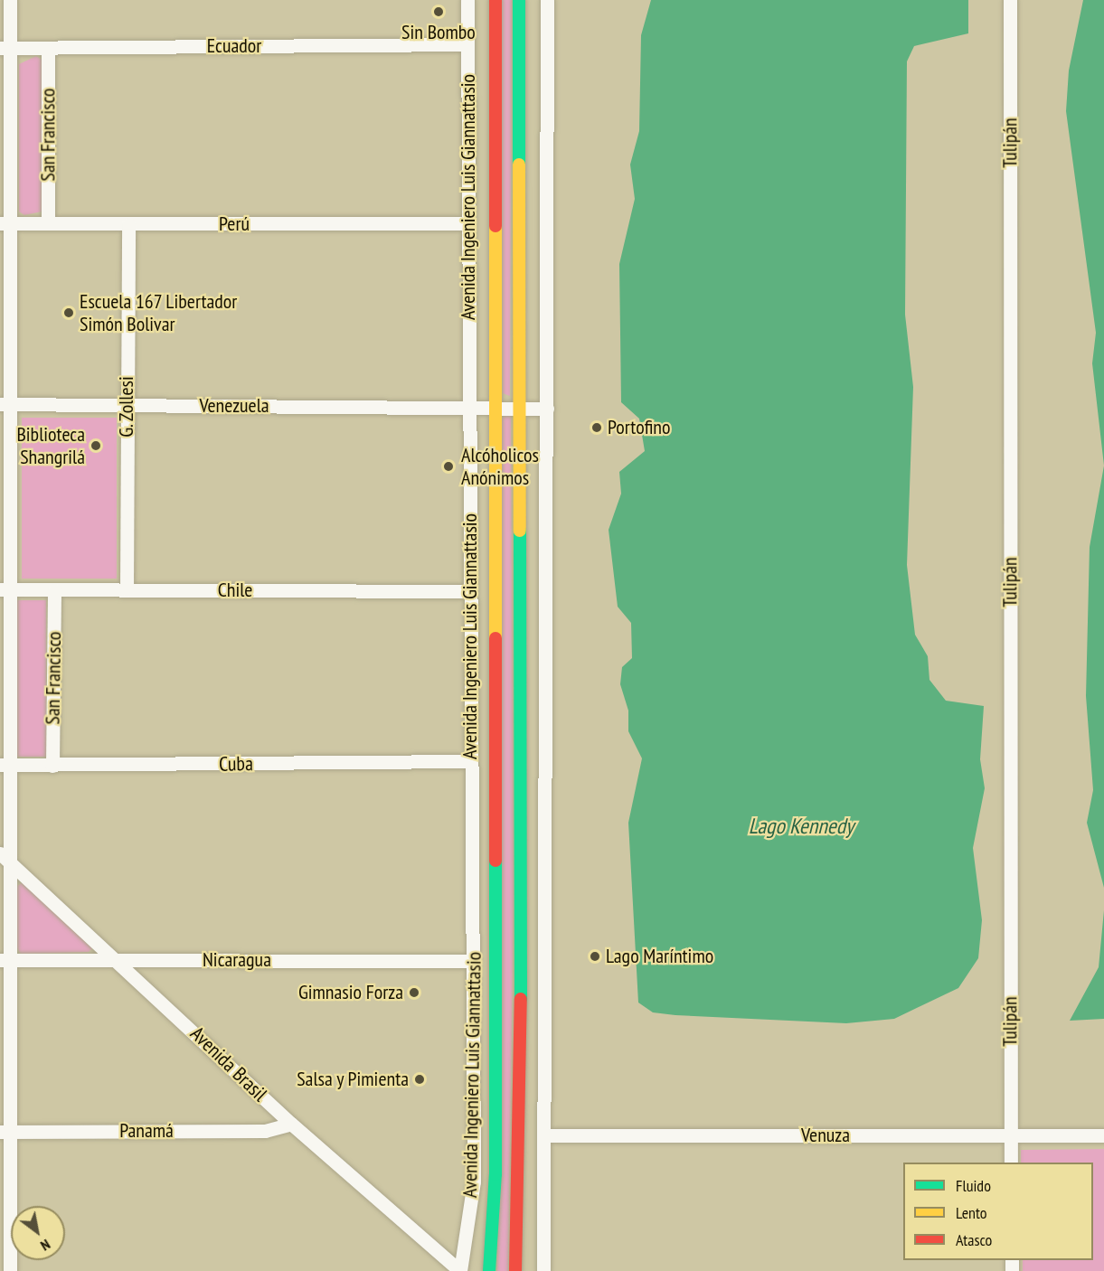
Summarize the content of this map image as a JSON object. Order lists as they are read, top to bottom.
{
  "streets": {
    "main road": ["Avenida Ingeniero Luis Giannattasio"],
    "street": [
      "Ecuador",
      "San Francisco",
      "Tulipán",
      "Perú",
      "Venezuela",
      "G. Zollesi",
      "Chile",
      "Cuba",
      "Nicaragua",
      "Avenida Brasil",
      "Panamá",
      "Venuza"
    ]
  },
  "crossings": [
    ["Ecuador", "San Francisco"],
    ["Ecuador", "Avenida Ingeniero Luis Giannattasio"],
    ["San Francisco", "Perú"],
    ["San Francisco", "Venezuela"],
    ["San Francisco", "Chile"],
    ["San Francisco", "Cuba"],
    ["San Francisco", "Nicaragua"],
    ["San Francisco", "Avenida Brasil"],
    ["San Francisco", "Panamá"],
    ["Tulipán", "Venuza"],
    ["Avenida Ingeniero Luis Giannattasio", "Perú"],
    ["Avenida Ingeniero Luis Giannattasio", "Venezuela"],
    ["Avenida Ingeniero Luis Giannattasio", "Chile"],
    ["Avenida Ingeniero Luis Giannattasio", "Cuba"],
    ["Avenida Ingeniero Luis Giannattasio", "Nicaragua"],
    ["Avenida Ingeniero Luis Giannattasio", "Avenida Brasil"],
    ["Perú", "G. Zollesi"],
    ["Venezuela", "G. Zollesi"],
    ["G. Zollesi", "Chile"],
    ["Nicaragua", "Avenida Brasil"],
    ["Avenida Brasil", "Panamá"]
  ],
  "water": ["Lago Kennedy"],
  "places": [
    "Sin Bombo",
    "Escuela 167 Libertador Simón Bolivar",
    "Portofino",
    "Biblioteca Shangrilá",
    "Alcóholicos Anónimos",
    "Lago Maríntimo",
    "Gimnasio Forza",
    "Salsa y Pimienta"
  ],
  "legend": ["Fluido", "Lento", "Atasco"],
  "north": "bottom right"
}
